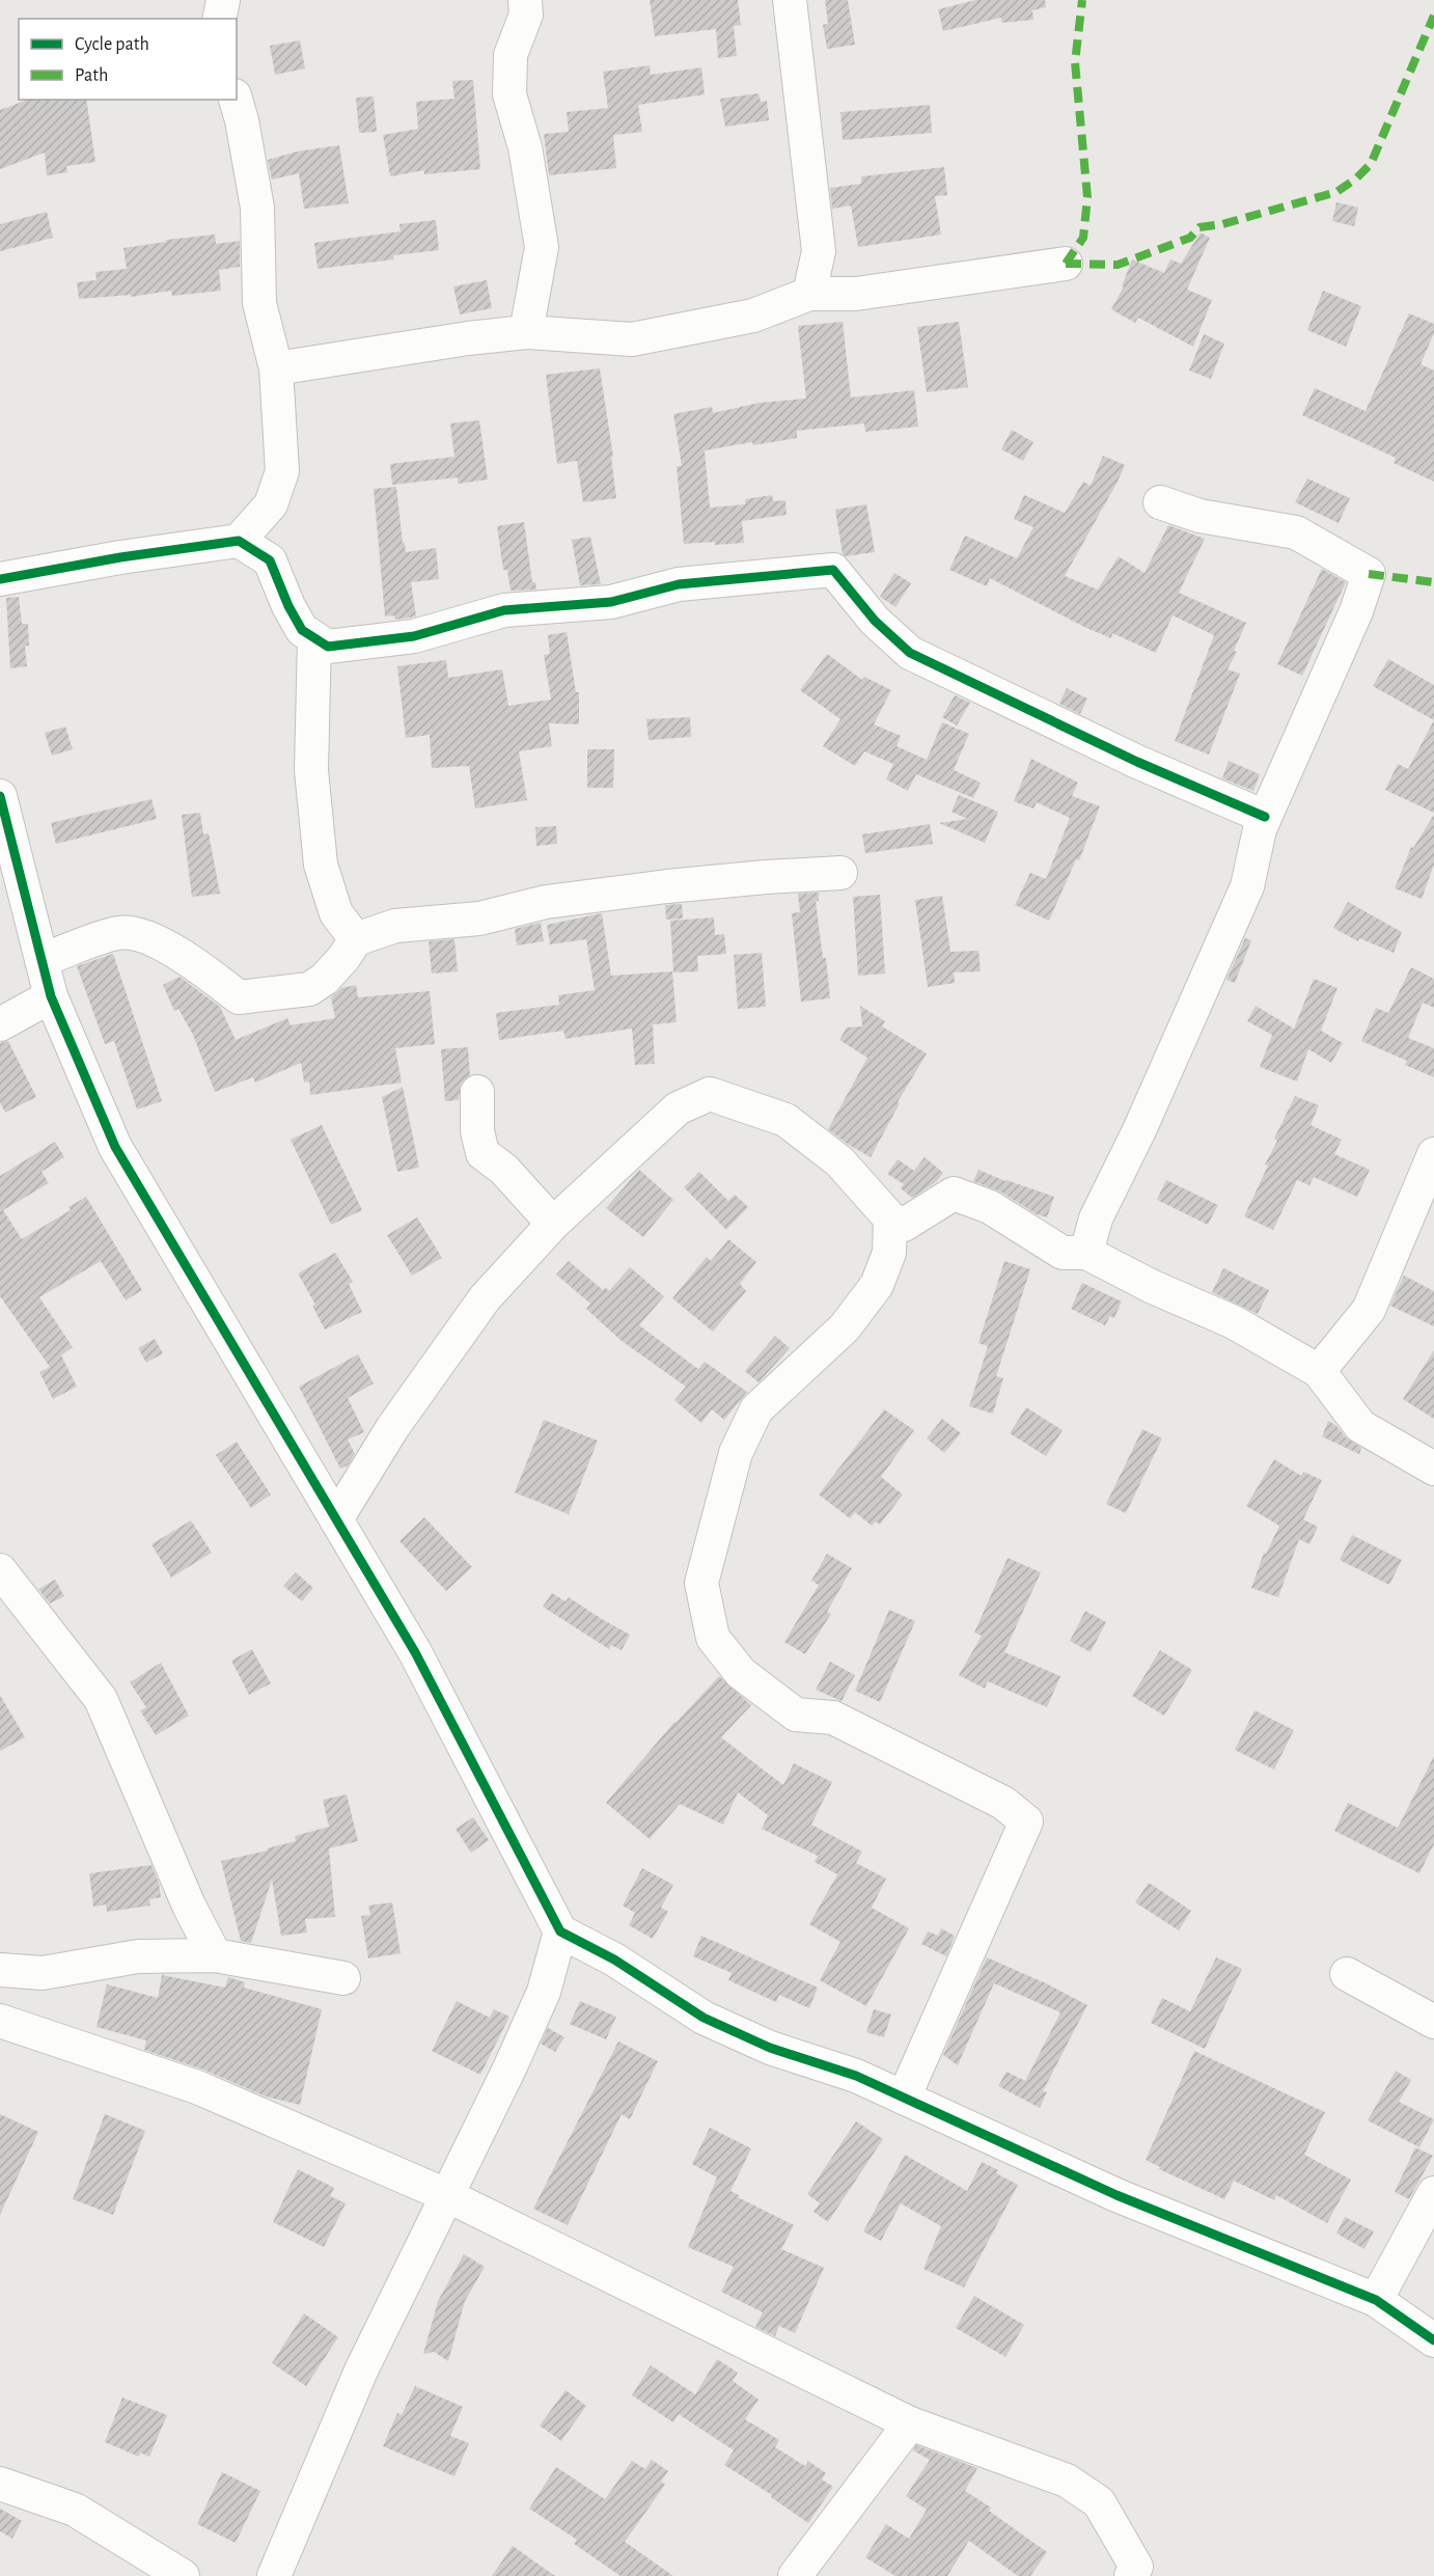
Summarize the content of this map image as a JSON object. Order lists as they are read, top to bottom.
{
  "legend": ["Cycle path", "Path"]
}
